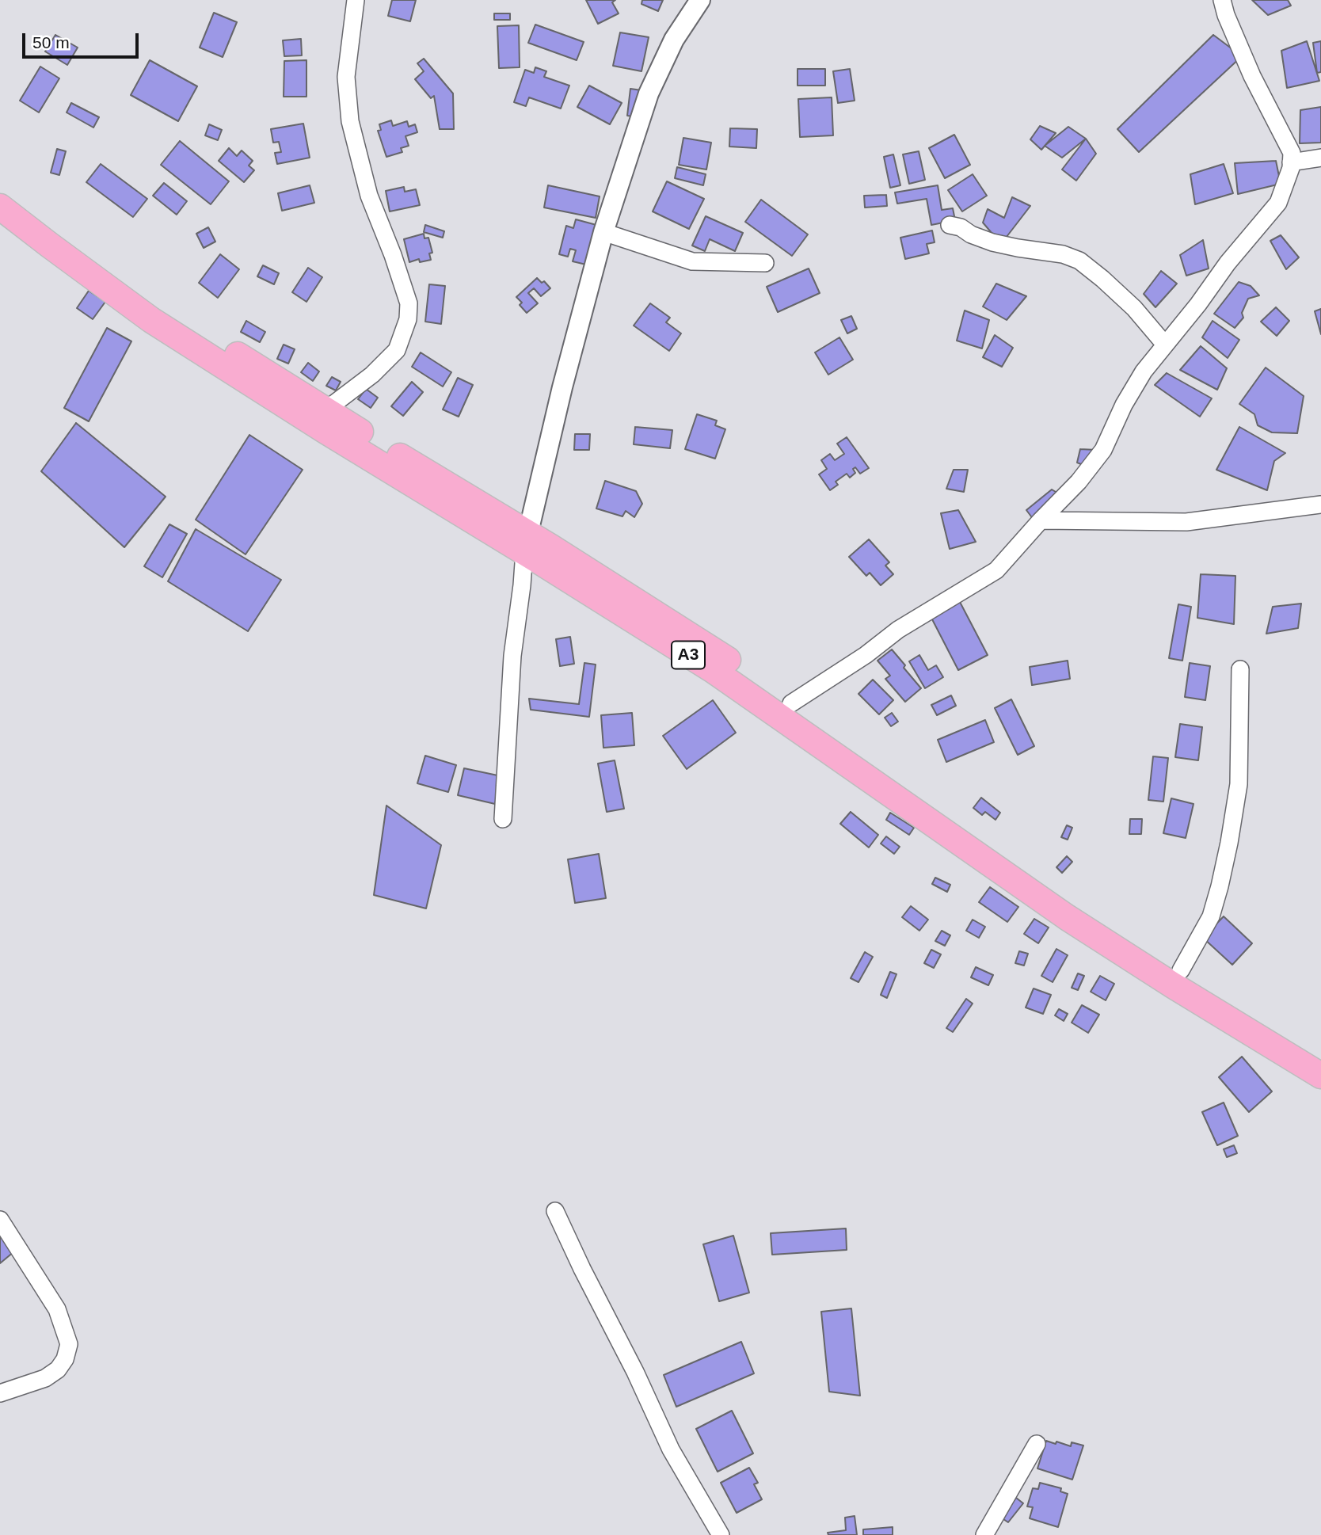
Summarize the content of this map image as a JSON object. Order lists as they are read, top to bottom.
{
  "streets": {
    "main road": ["A3"]
  },
  "scale_bar": "50 m"
}
